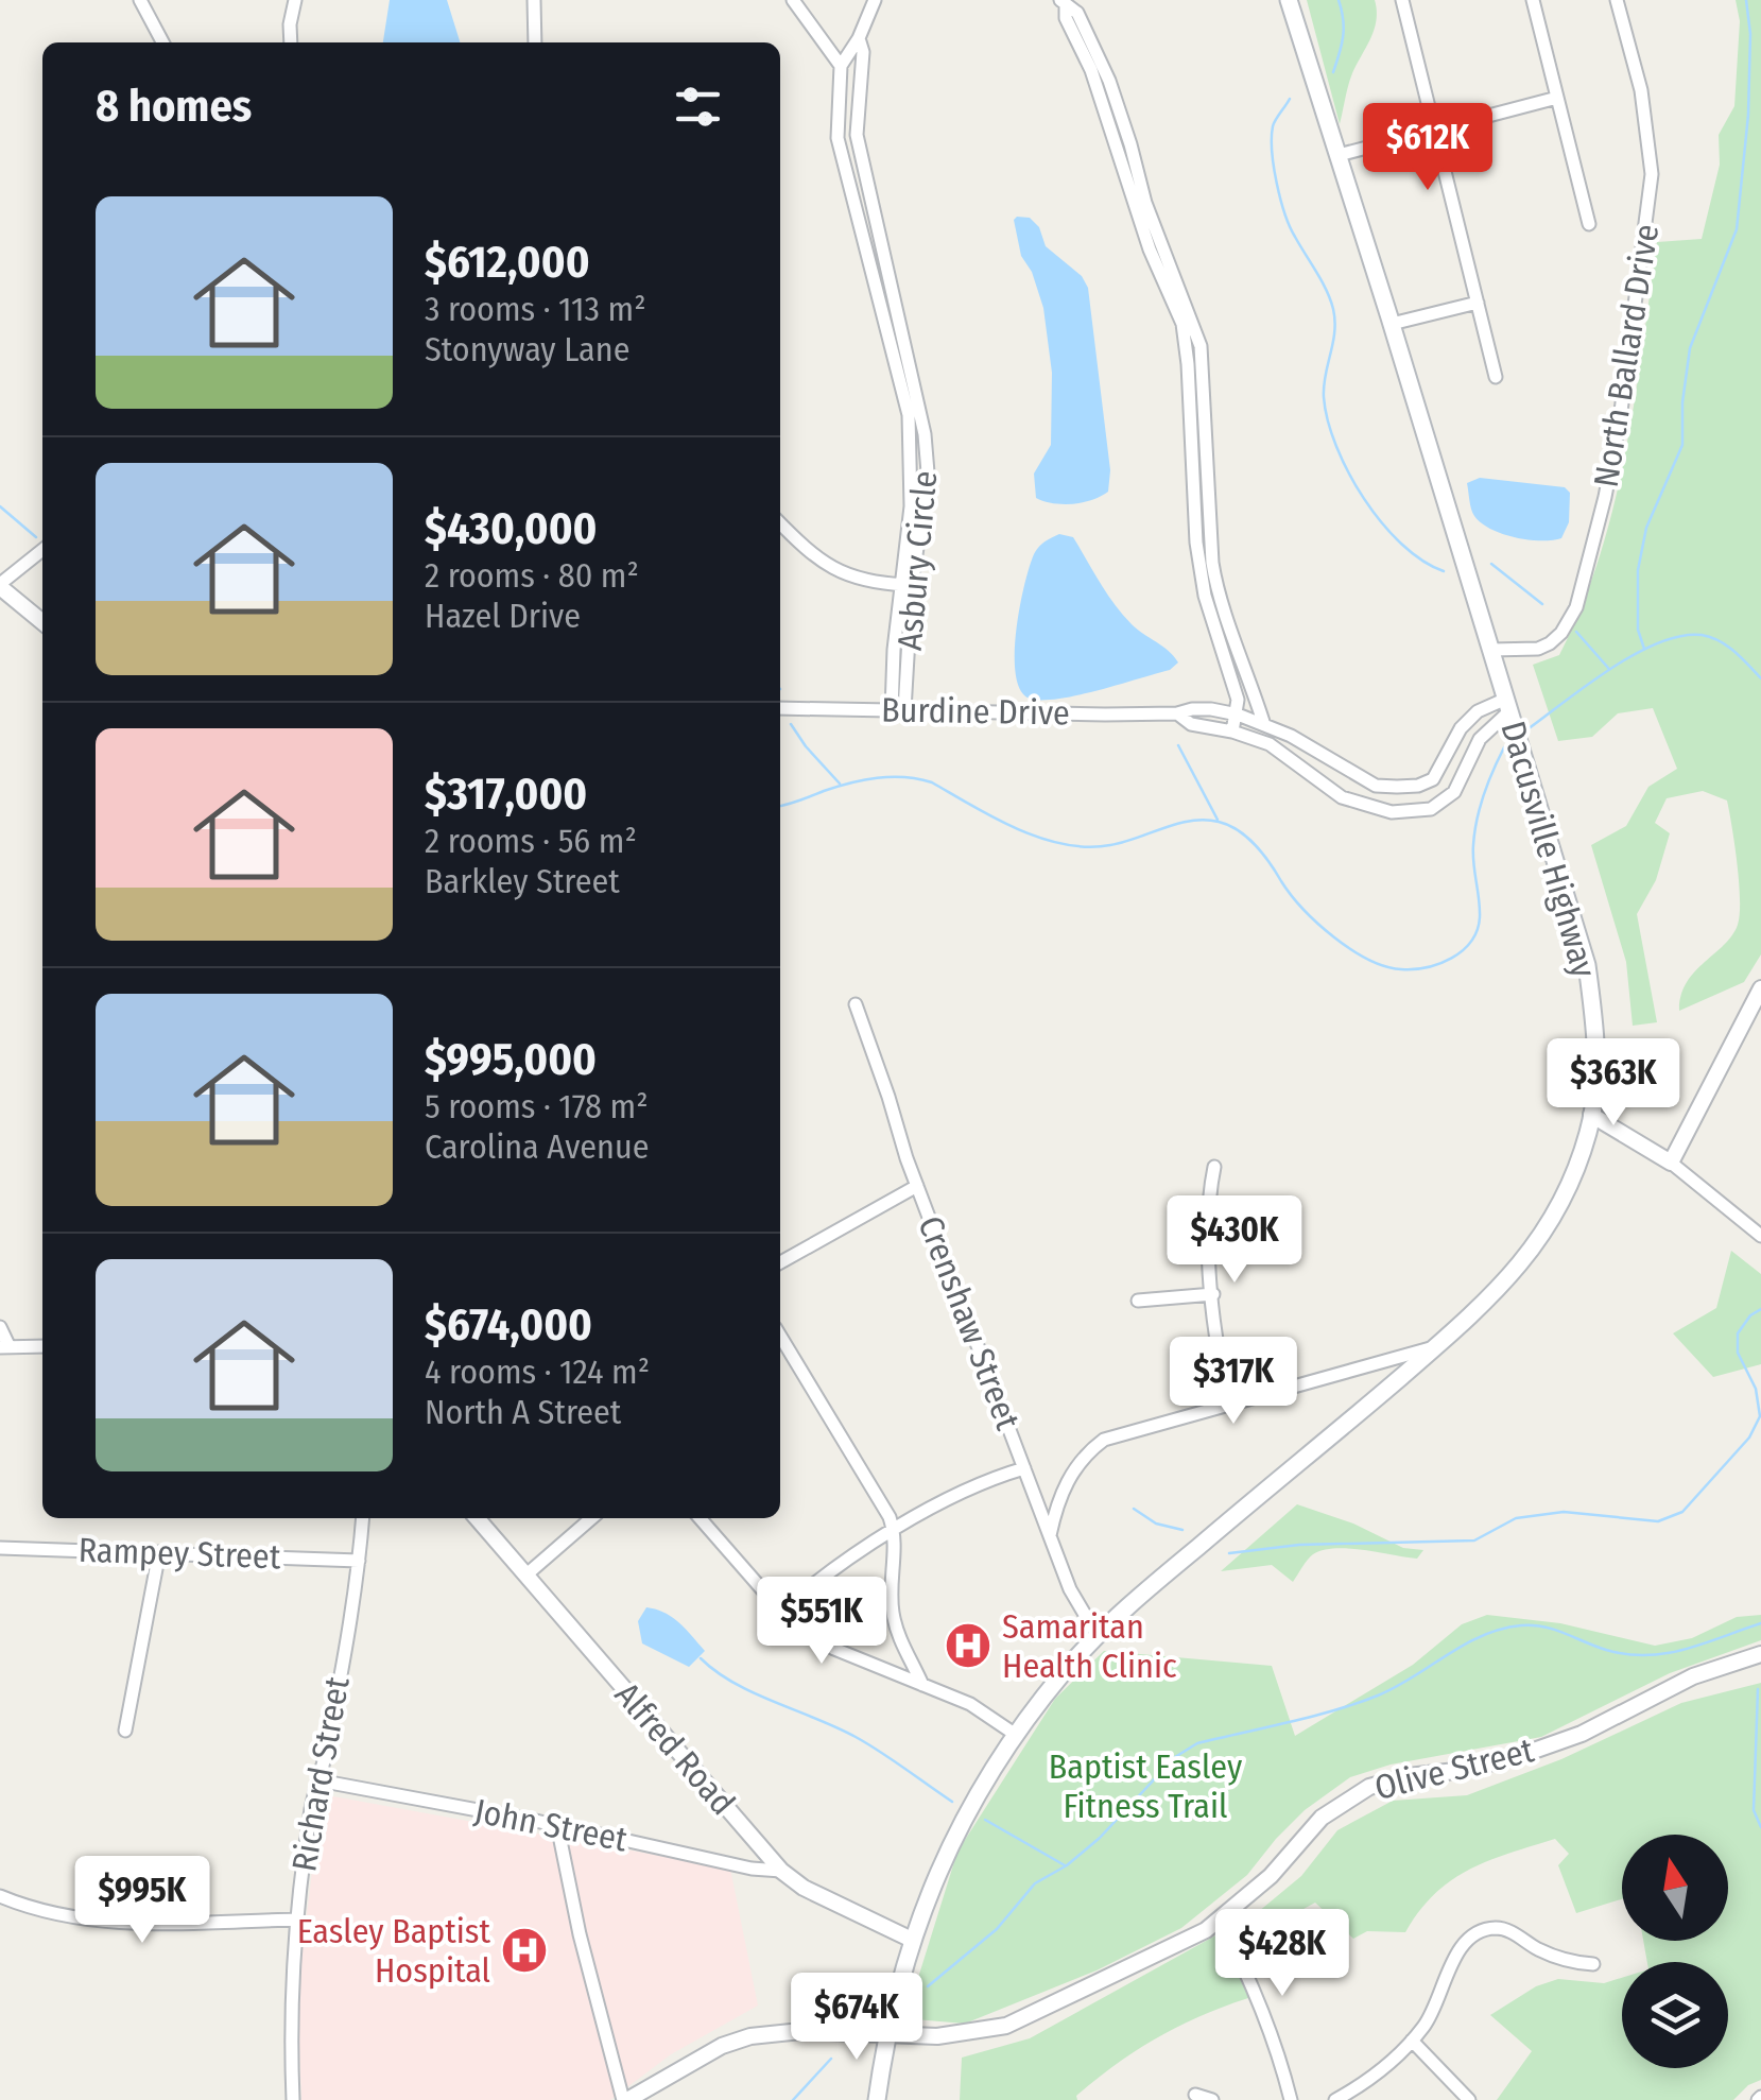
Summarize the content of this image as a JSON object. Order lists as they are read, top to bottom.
{
  "streets": {
    "main road": ["Dacusville Highway"],
    "street": [
      "North Ballard Drive",
      "Asbury Circle",
      "Burdine Drive",
      "Crenshaw Street",
      "Rampey Street",
      "Alfred Road",
      "Olive Street",
      "Richard Street",
      "John Street"
    ]
  },
  "crossings": [
    ["North Ballard Drive", "Dacusville Highway"],
    ["Asbury Circle", "Burdine Drive"],
    ["Burdine Drive", "Dacusville Highway"],
    ["Dacusville Highway", "Crenshaw Street"],
    ["Dacusville Highway", "Alfred Road"],
    ["Dacusville Highway", "Olive Street"],
    ["Rampey Street", "Richard Street"],
    ["Alfred Road", "John Street"],
    ["Richard Street", "John Street"]
  ],
  "parks": ["Baptist Easley Fitness Trail"],
  "places": {
    "hospital": ["Samaritan Health Clinic", "Easley Baptist Hospital"]
  },
  "north": "top",
  "page": {
    "heading": "8 homes",
    "price": [
      "$612K",
      "$363K",
      "$430K",
      "$317K",
      "$551K",
      "$995K",
      "$428K",
      "$674K"
    ],
    "list": [
      {
        "name": "$612,000",
        "note": "3 rooms · 113 m² · Stonyway Lane"
      },
      {
        "name": "$430,000",
        "note": "2 rooms · 80 m² · Hazel Drive"
      },
      {
        "name": "$317,000",
        "note": "2 rooms · 56 m² · Barkley Street"
      },
      {
        "name": "$995,000",
        "note": "5 rooms · 178 m² · Carolina Avenue"
      },
      {
        "name": "$674,000",
        "note": "4 rooms · 124 m² · North A Street"
      }
    ]
  }
}
